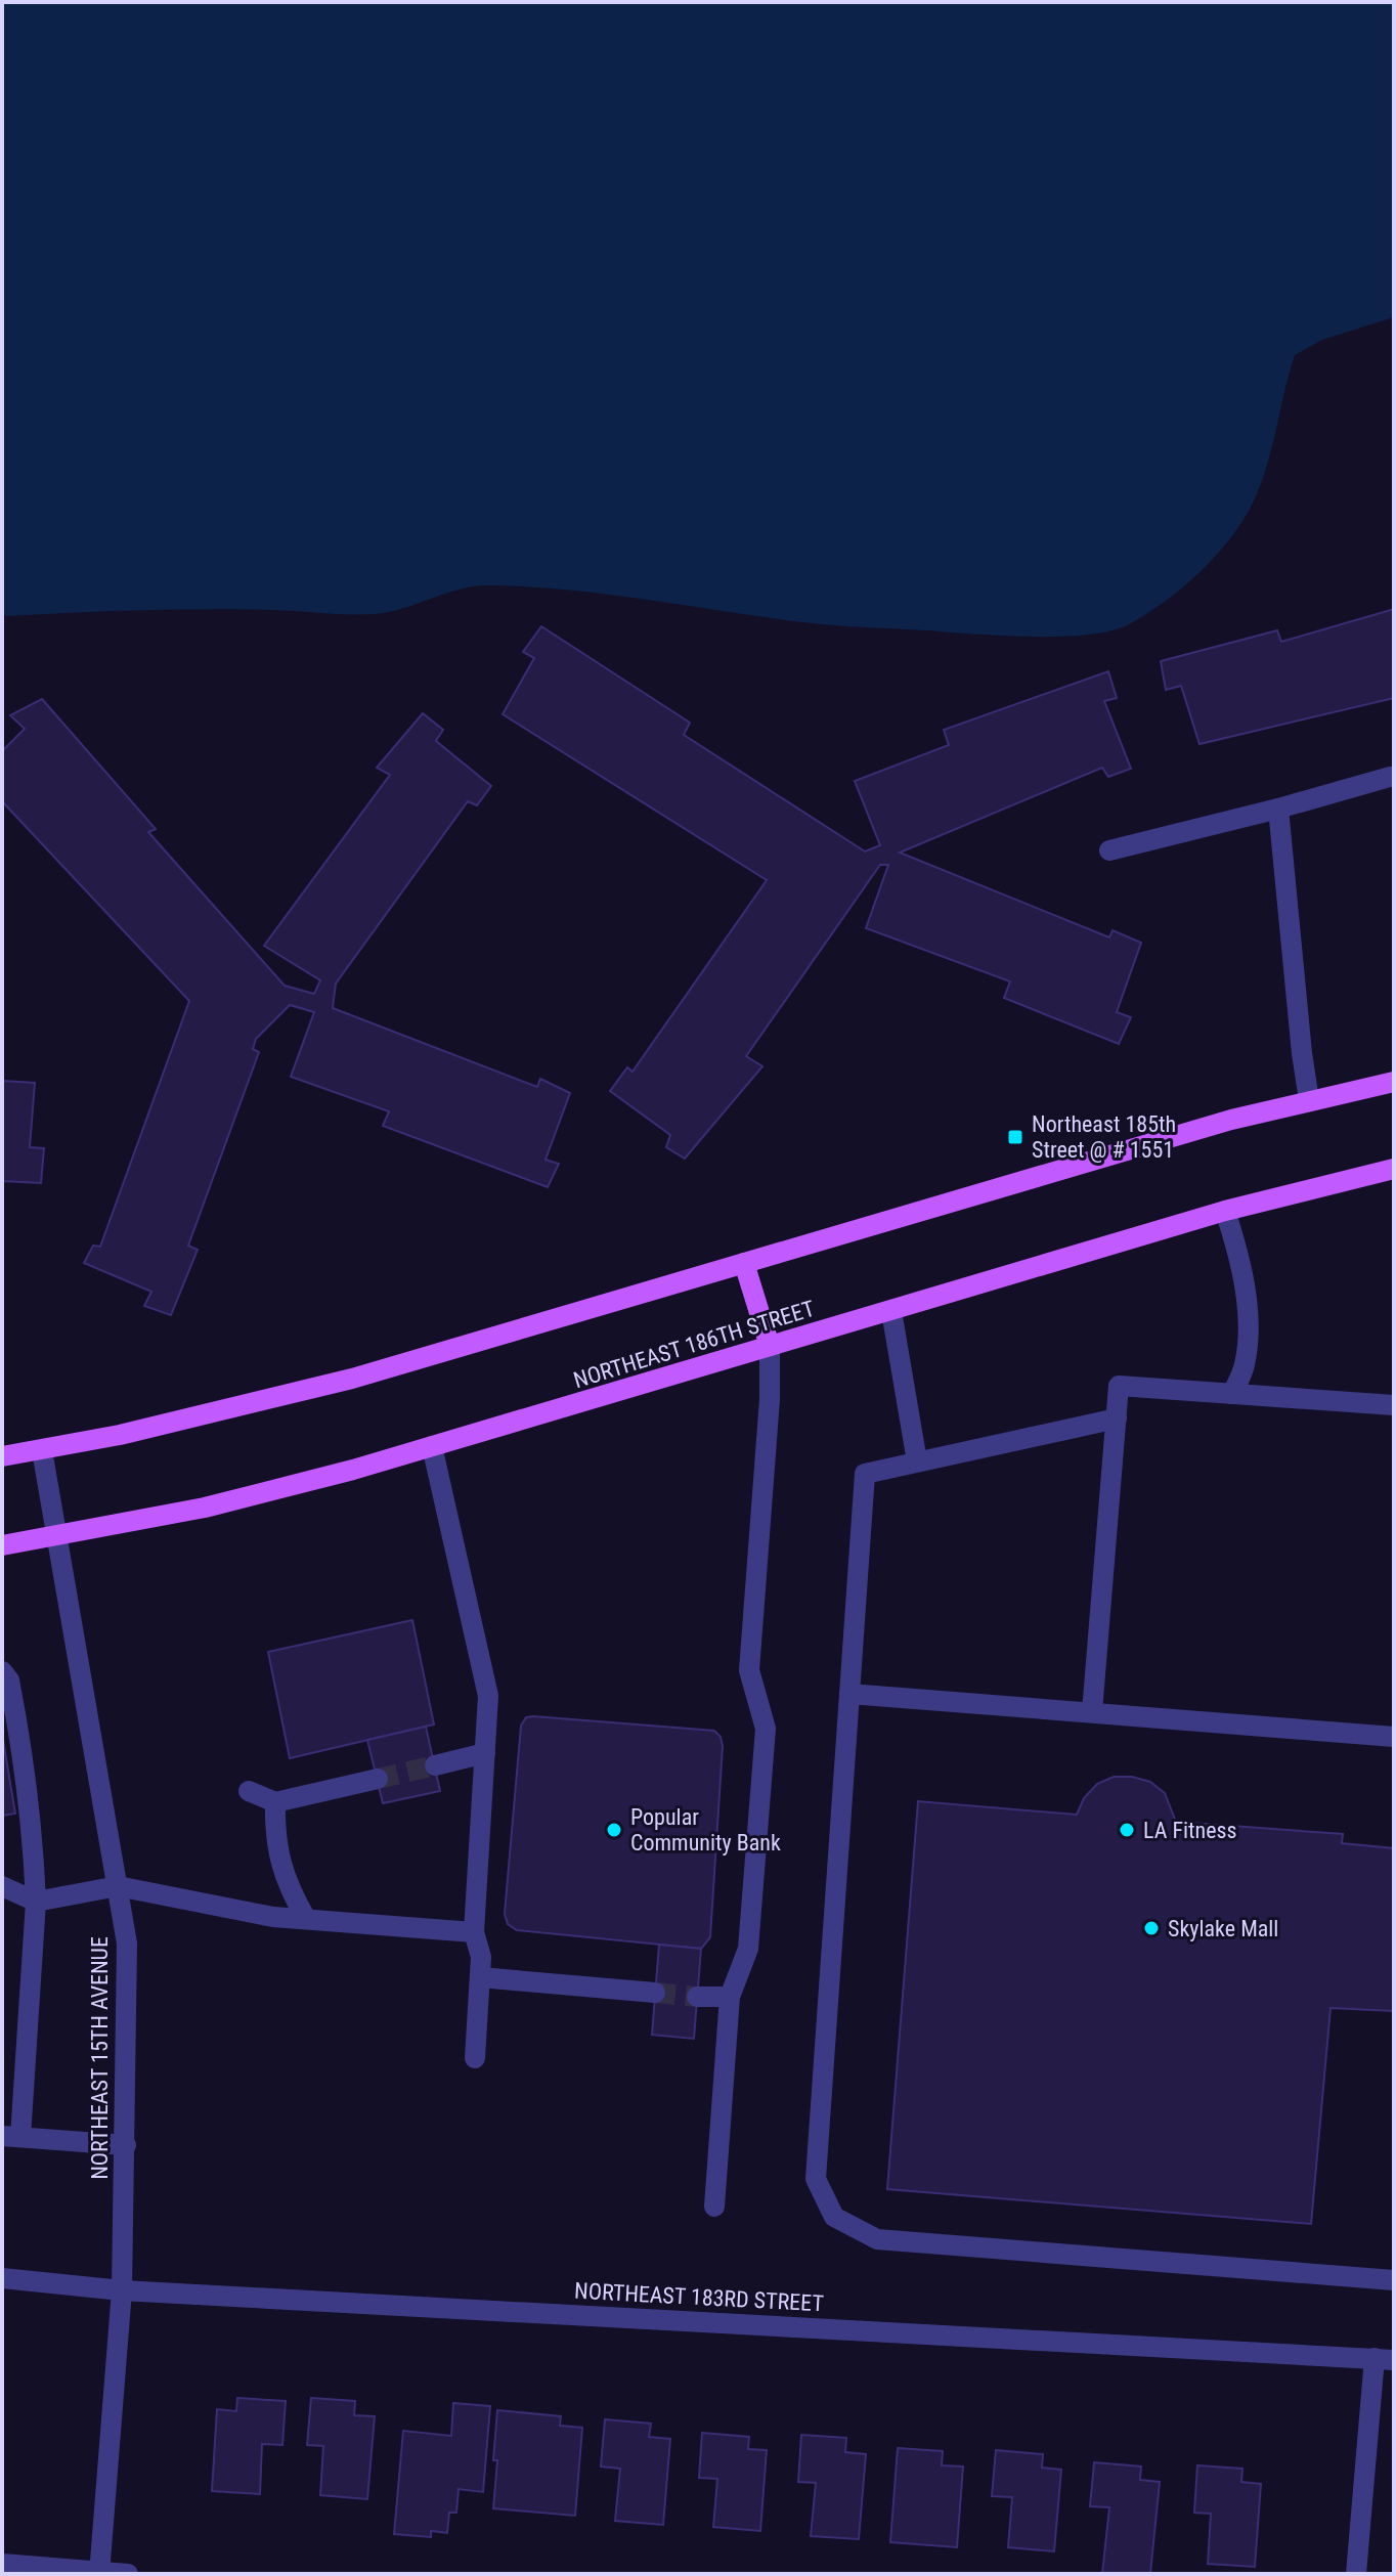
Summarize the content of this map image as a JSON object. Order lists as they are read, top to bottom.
{
  "streets": {
    "main road": ["NORTHEAST 186TH STREET"],
    "street": ["NORTHEAST 15TH AVENUE", "NORTHEAST 183RD STREET"]
  },
  "crossings": [
    ["NORTHEAST 186TH STREET", "NORTHEAST 15TH AVENUE"],
    ["NORTHEAST 15TH AVENUE", "NORTHEAST 183RD STREET"]
  ],
  "places": {
    "transit": ["Northeast 185th Street @ # 1551"],
    "other": ["Popular Community Bank", "LA Fitness", "Skylake Mall"]
  }
}
